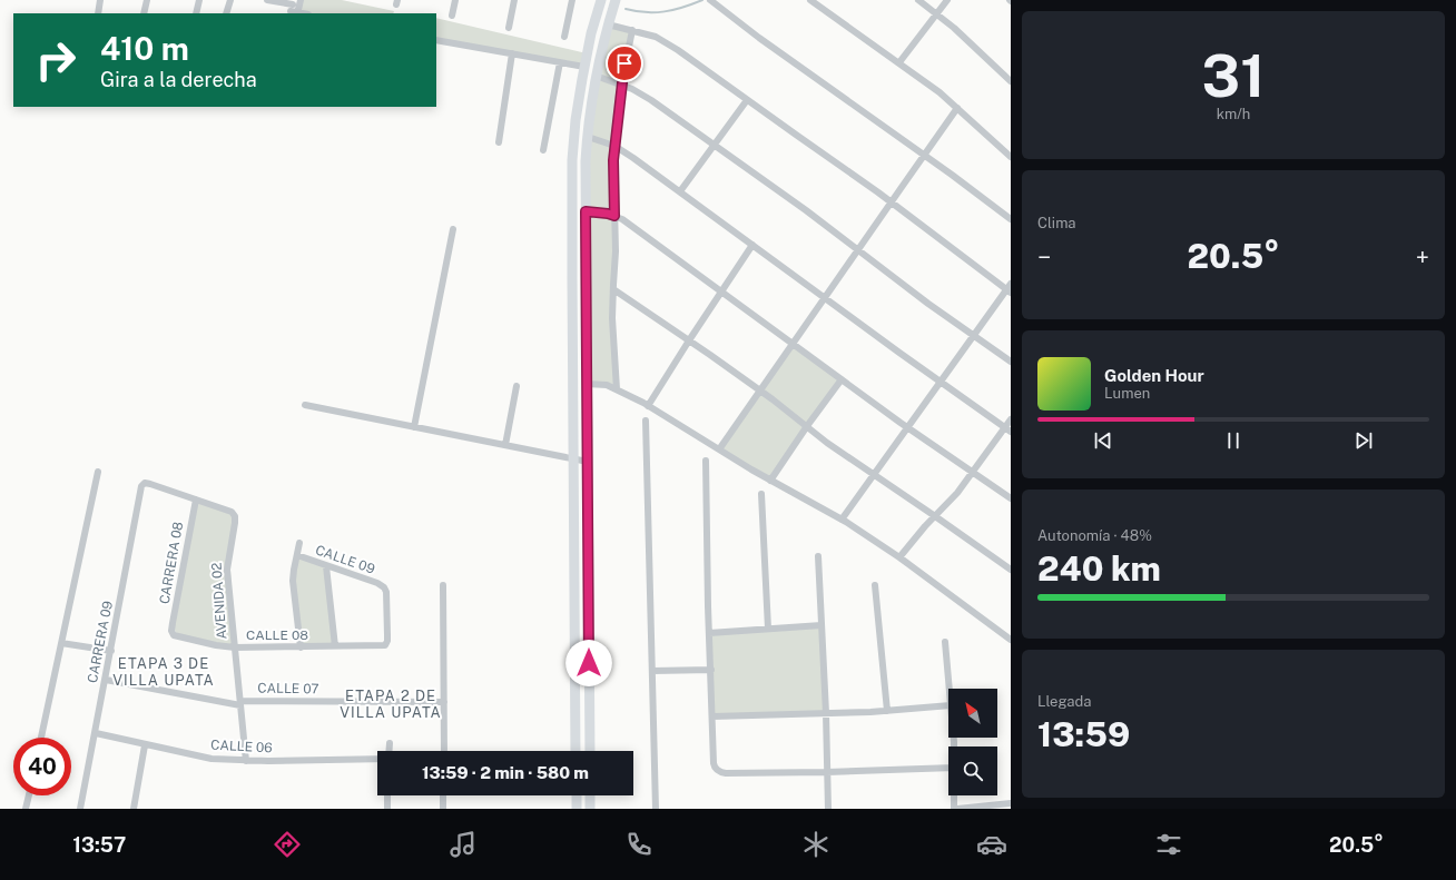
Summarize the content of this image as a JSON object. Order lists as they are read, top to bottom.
{
  "streets": {
    "street": [
      "CALLE 09",
      "CARRERA 08",
      "AVENIDA 02",
      "CALLE 08",
      "CARRERA 09",
      "CALLE 07",
      "CALLE 06"
    ]
  },
  "crossings": [
    ["CALLE 09", "CALLE 08"],
    ["CARRERA 08", "AVENIDA 02"],
    ["CARRERA 08", "CALLE 08"],
    ["CARRERA 08", "CARRERA 09"],
    ["AVENIDA 02", "CALLE 08"],
    ["AVENIDA 02", "CARRERA 09"],
    ["AVENIDA 02", "CALLE 07"],
    ["AVENIDA 02", "CALLE 06"],
    ["CARRERA 09", "CALLE 07"],
    ["CARRERA 09", "CALLE 06"]
  ],
  "districts": ["ETAPA 3 DE VILLA UPATA", "ETAPA 2 DE VILLA UPATA"],
  "north": "top left",
  "page": {
    "tile": [
      ["31", "km/h"],
      "Clima",
      ["Autonomía · 48%", "240 km"],
      ["Llegada", "13:59"]
    ],
    "turn": ["410 m", "Gira a la derecha"],
    "heat": ["−", "20.5°", "+"],
    "song": ["Golden Hour", "Lumen"],
    "limit": "40",
    "trip": "13:59 · 2 min · 580 m",
    "tabs": ["13:57", "20.5°"]
  }
}
